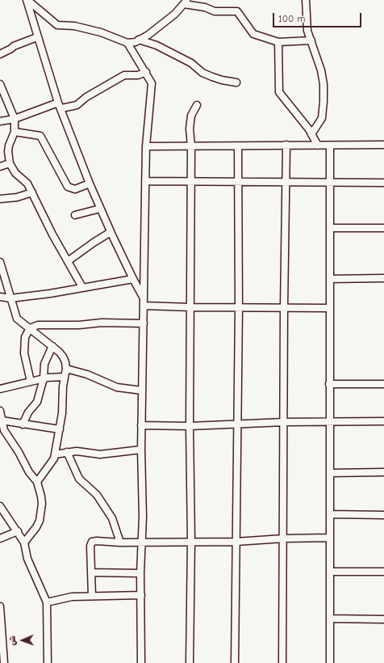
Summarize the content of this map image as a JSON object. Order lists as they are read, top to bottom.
{
  "scale_bar": "100 m",
  "north": "left"
}
